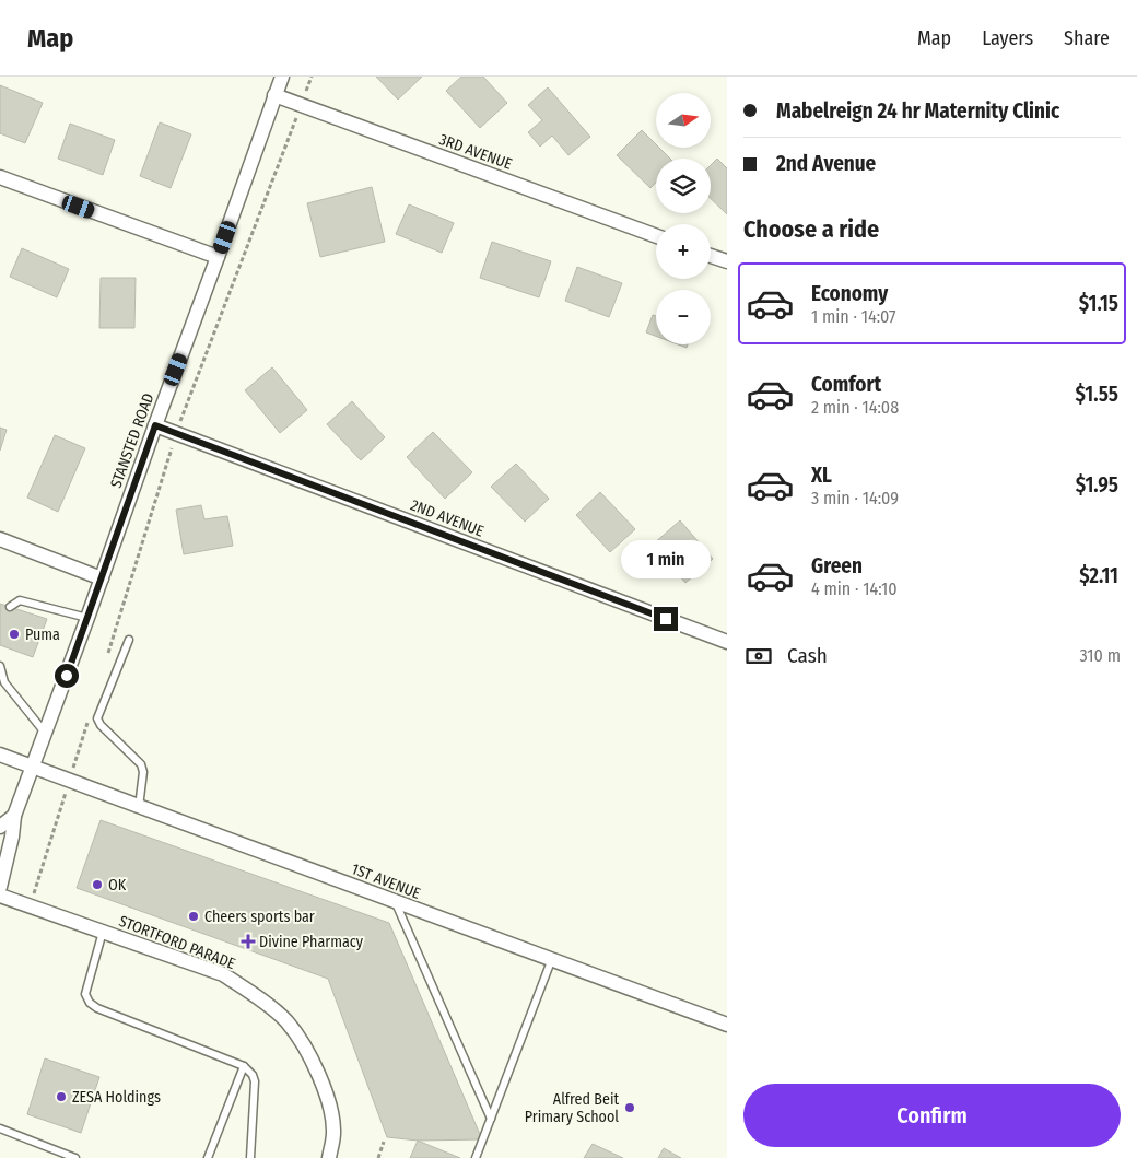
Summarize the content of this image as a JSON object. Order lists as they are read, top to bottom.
{
  "streets": {
    "street": [
      "3RD AVENUE",
      "STANSTED ROAD",
      "2ND AVENUE",
      "1ST AVENUE",
      "STORTFORD PARADE"
    ]
  },
  "crossings": [
    ["3RD AVENUE", "STANSTED ROAD"],
    ["STANSTED ROAD", "2ND AVENUE"],
    ["STANSTED ROAD", "1ST AVENUE"]
  ],
  "places": {
    "other": [
      "Puma",
      "OK",
      "Cheers sports bar",
      "ZESA Holdings",
      "Alfred Beit Primary School"
    ],
    "health": ["Divine Pharmacy"]
  },
  "north": "right",
  "page": {
    "header": "Map",
    "nav": ["Map", "Layers", "Share"],
    "banner": ["Mabelreign 24 hr Maternity Clinic", "2nd Avenue"],
    "map_buttons": ["+", "−"],
    "heading": "Choose a ride",
    "list": [
      {
        "name": "Economy",
        "note": "1 min · 14:07",
        "value": "$1.15"
      },
      {
        "name": "Comfort",
        "note": "2 min · 14:08",
        "value": "$1.55"
      },
      {
        "name": "XL",
        "note": "3 min · 14:09",
        "value": "$1.95"
      },
      {
        "name": "Green",
        "note": "4 min · 14:10",
        "value": "$2.11"
      }
    ],
    "bubble": "1 min",
    "pay": ["Cash", "310 m"],
    "buttons": "Confirm"
  }
}
